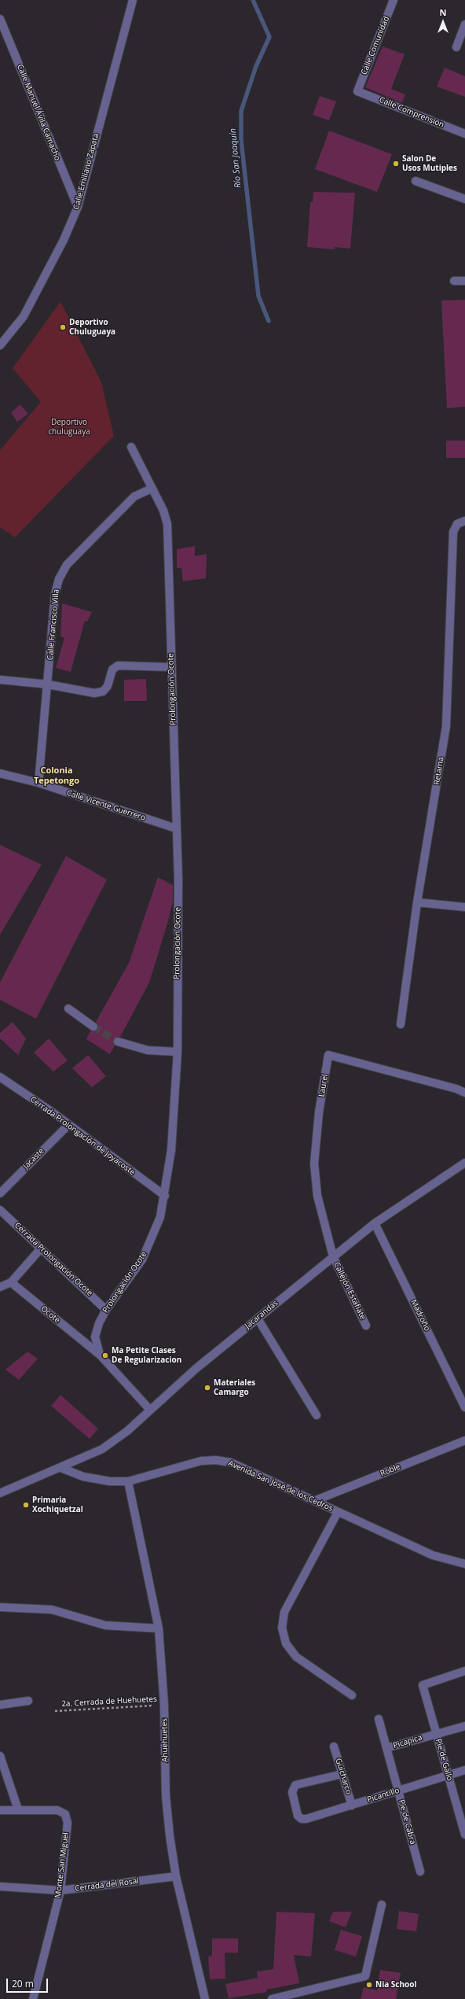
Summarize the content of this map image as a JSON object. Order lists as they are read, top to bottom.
{
  "streets": {
    "street": [
      "Calle Comunidad",
      "Calle Manuel Ávila Camacho",
      "Calle Comprensión",
      "Calle Emiliano Zapata",
      "Calle Francisco Villa",
      "Prolongación Ocote",
      "Retama",
      "Calle Vicente Guerrero",
      "Laurel",
      "Cerrada Prolongación de Joyacoste",
      "Jacaste",
      "Cerrada Prolongación Ocote",
      "Callejón Estafiate",
      "Ocote",
      "Jacarandas",
      "Madroño",
      "Roble",
      "Avenida San José de los Cedros",
      "Ahuehuetes",
      "Picapica",
      "Pie de Gallo",
      "Guicharco",
      "Picantillo",
      "Pie de Cabra",
      "Monte San Miguel",
      "Cerrada del Rosal"
    ],
    "path": ["2a. Cerrada de Huehuetes"]
  },
  "crossings": [
    ["Calle Comunidad", "Calle Comprensión"],
    ["Calle Manuel Ávila Camacho", "Calle Emiliano Zapata"],
    ["Calle Francisco Villa", "Prolongación Ocote"],
    ["Calle Francisco Villa", "Calle Vicente Guerrero"],
    ["Prolongación Ocote", "Calle Vicente Guerrero"],
    ["Prolongación Ocote", "Cerrada Prolongación de Joyacoste"],
    ["Prolongación Ocote", "Cerrada Prolongación Ocote"],
    ["Prolongación Ocote", "Ocote"],
    ["Prolongación Ocote", "Jacarandas"],
    ["Laurel", "Callejón Estafiate"],
    ["Laurel", "Jacarandas"],
    ["Cerrada Prolongación de Joyacoste", "Jacaste"],
    ["Callejón Estafiate", "Jacarandas"],
    ["Jacarandas", "Madroño"],
    ["Jacarandas", "Avenida San José de los Cedros"],
    ["Roble", "Avenida San José de los Cedros"],
    ["Avenida San José de los Cedros", "Ahuehuetes"],
    ["2a. Cerrada de Huehuetes", "Ahuehuetes"],
    ["Ahuehuetes", "Cerrada del Rosal"],
    ["Picapica", "Pie de Gallo"],
    ["Picapica", "Pie de Cabra"],
    ["Pie de Gallo", "Picantillo"],
    ["Guicharco", "Picantillo"],
    ["Picantillo", "Pie de Cabra"],
    ["Monte San Miguel", "Cerrada del Rosal"]
  ],
  "districts": ["Colonia Tepetongo"],
  "water": ["Río San Joaquín"],
  "parks": ["Deportivo chuluguaya"],
  "places": [
    "Salon De Usos Mutiples",
    "Deportivo Chuluguaya",
    "Ma Petite Clases De Regularizacion",
    "Materiales Camargo",
    "Primaria Xochiquetzal",
    "Nia School"
  ],
  "scale_bar": "20 m",
  "north": "top"
}
